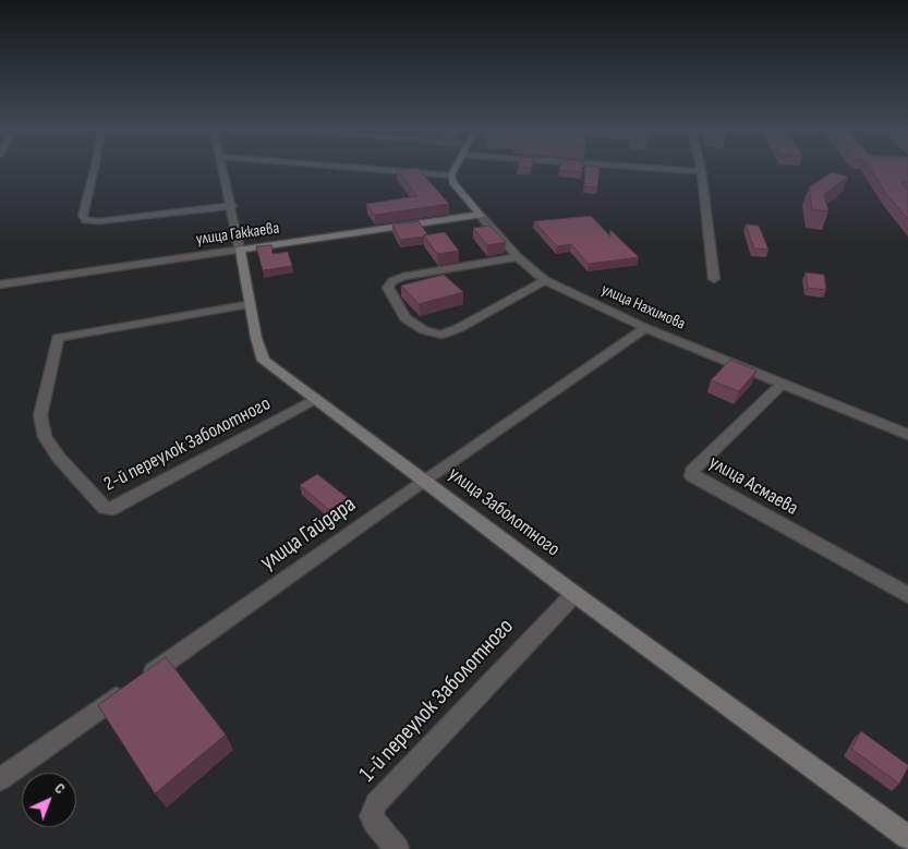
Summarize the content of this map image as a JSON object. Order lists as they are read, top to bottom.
{
  "streets": {
    "street": [
      "улица Гаккаева",
      "улица Нахимова",
      "2-й переулок Заболотного",
      "улица Асмаева",
      "улица Заболотного",
      "улица Гайдара",
      "1-й переулок Заболотного"
    ]
  },
  "crossings": [
    ["улица Гаккаева", "улица Нахимова"],
    ["улица Гаккаева", "улица Заболотного"],
    ["улица Нахимова", "улица Асмаева"],
    ["улица Нахимова", "улица Гайдара"],
    ["2-й переулок Заболотного", "улица Заболотного"],
    ["улица Заболотного", "улица Гайдара"],
    ["улица Заболотного", "1-й переулок Заболотного"]
  ],
  "north": "top right"
}
